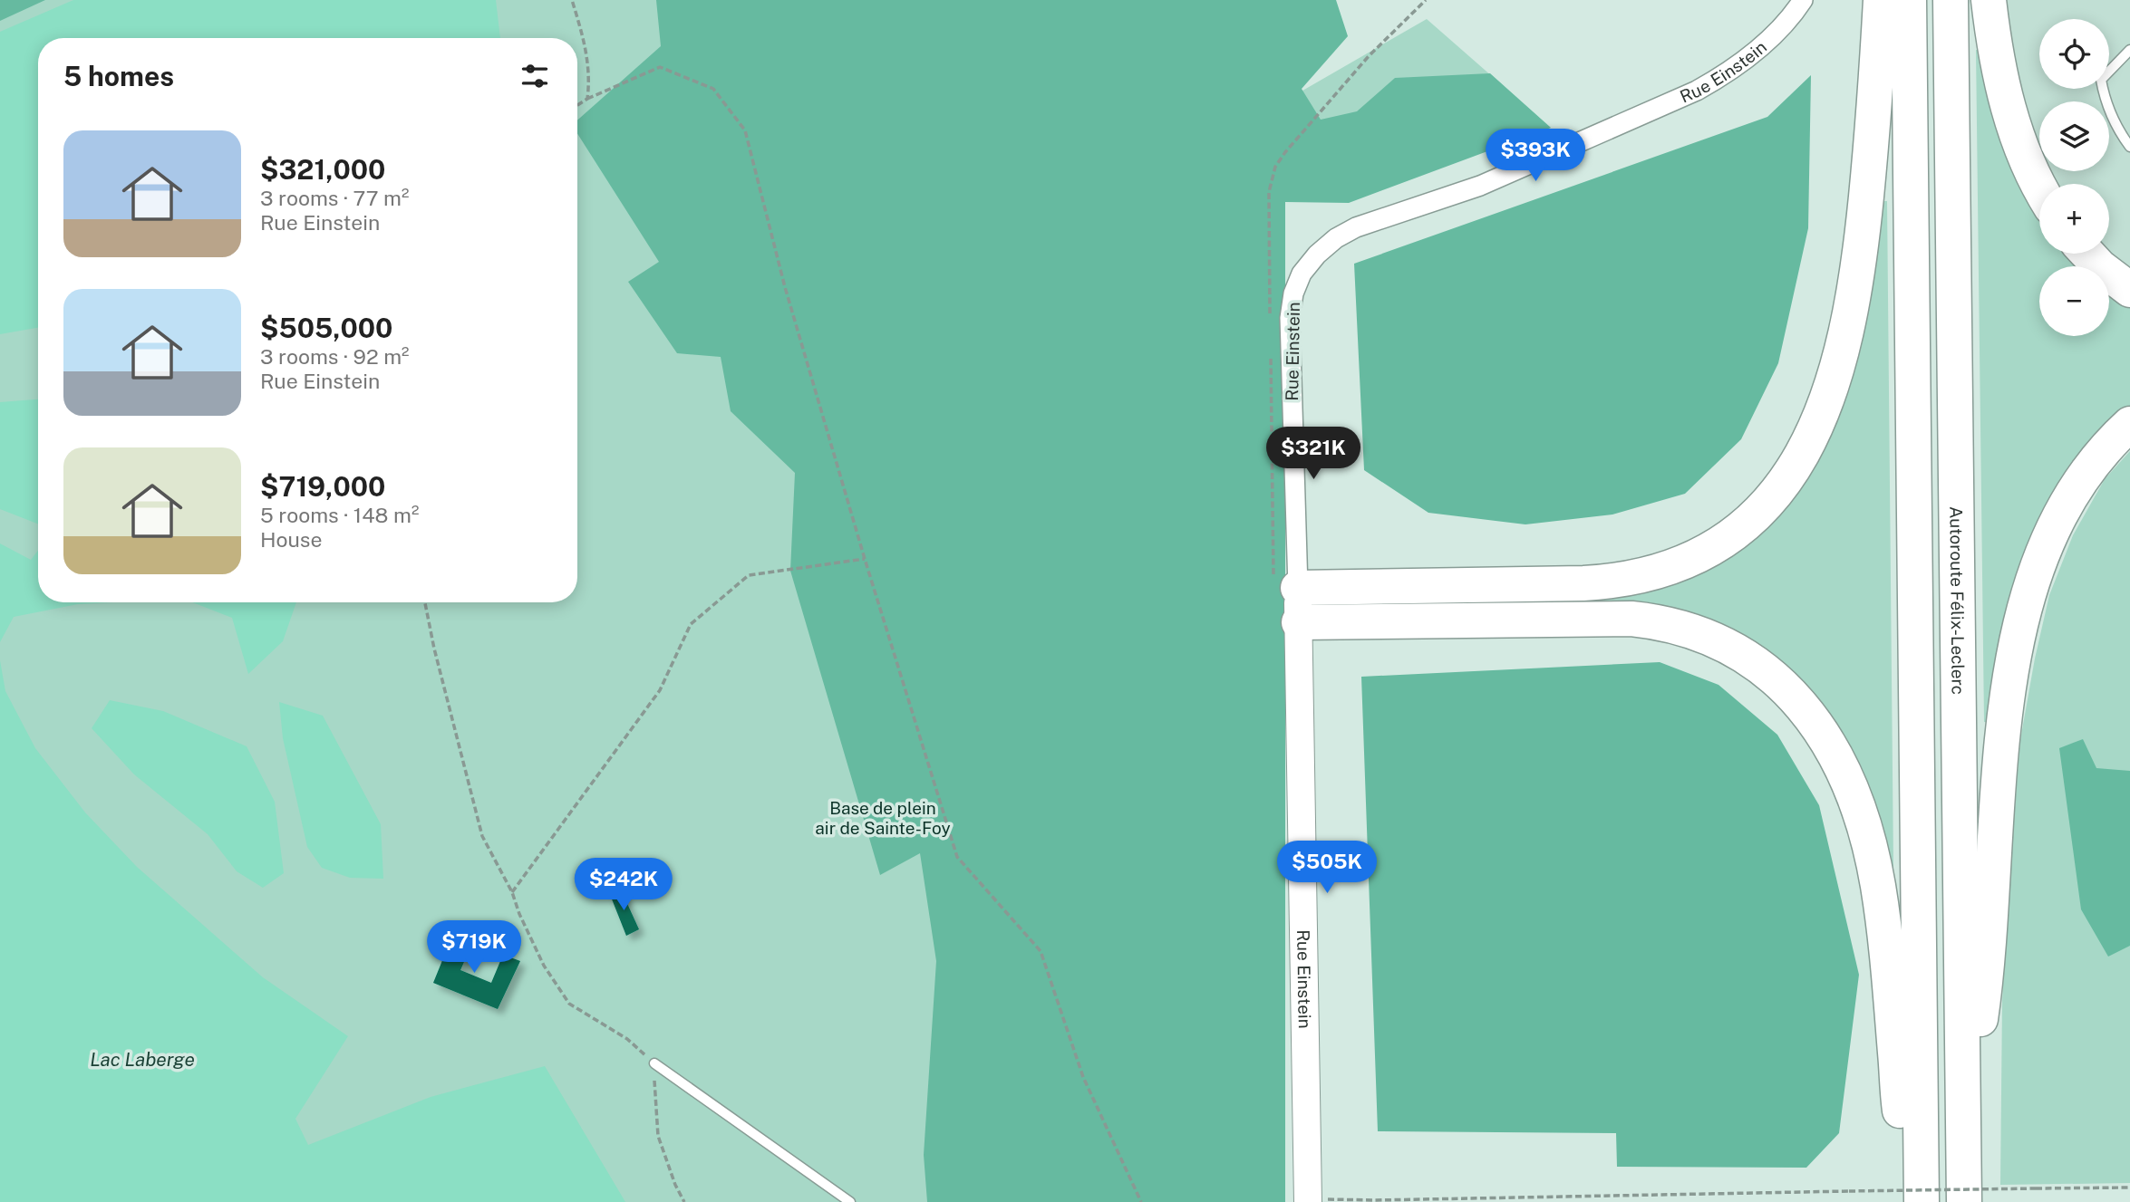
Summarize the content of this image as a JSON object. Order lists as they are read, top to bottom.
{
  "streets": {
    "highway": ["Autoroute Félix-Leclerc"],
    "street": ["Rue Einstein"]
  },
  "water": ["Lac Laberge"],
  "parks": ["Base de plein air de Sainte-Foy"],
  "page": {
    "map_buttons": ["+", "−"],
    "heading": "5 homes",
    "list": [
      {
        "name": "$321,000",
        "note": "3 rooms · 77 m² · Rue Einstein"
      },
      {
        "name": "$505,000",
        "note": "3 rooms · 92 m² · Rue Einstein"
      },
      {
        "name": "$719,000",
        "note": "5 rooms · 148 m² · House"
      }
    ],
    "price": [
      "$393K",
      "$321K",
      "$505K",
      "$242K",
      "$719K"
    ]
  }
}
